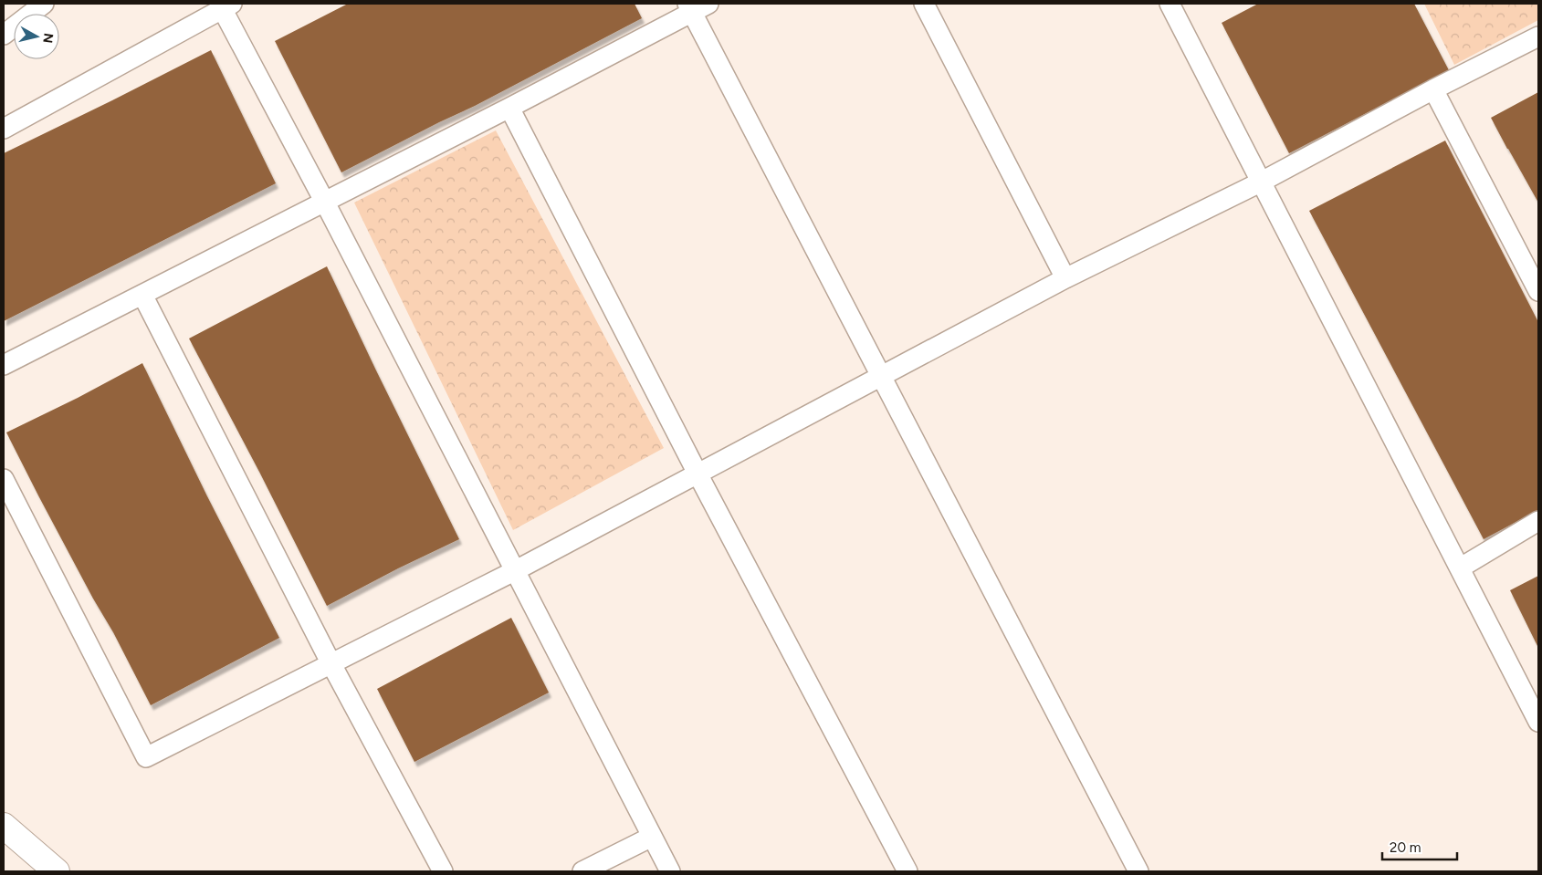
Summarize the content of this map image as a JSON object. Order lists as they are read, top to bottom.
{
  "scale_bar": "20 m",
  "north": "right"
}
